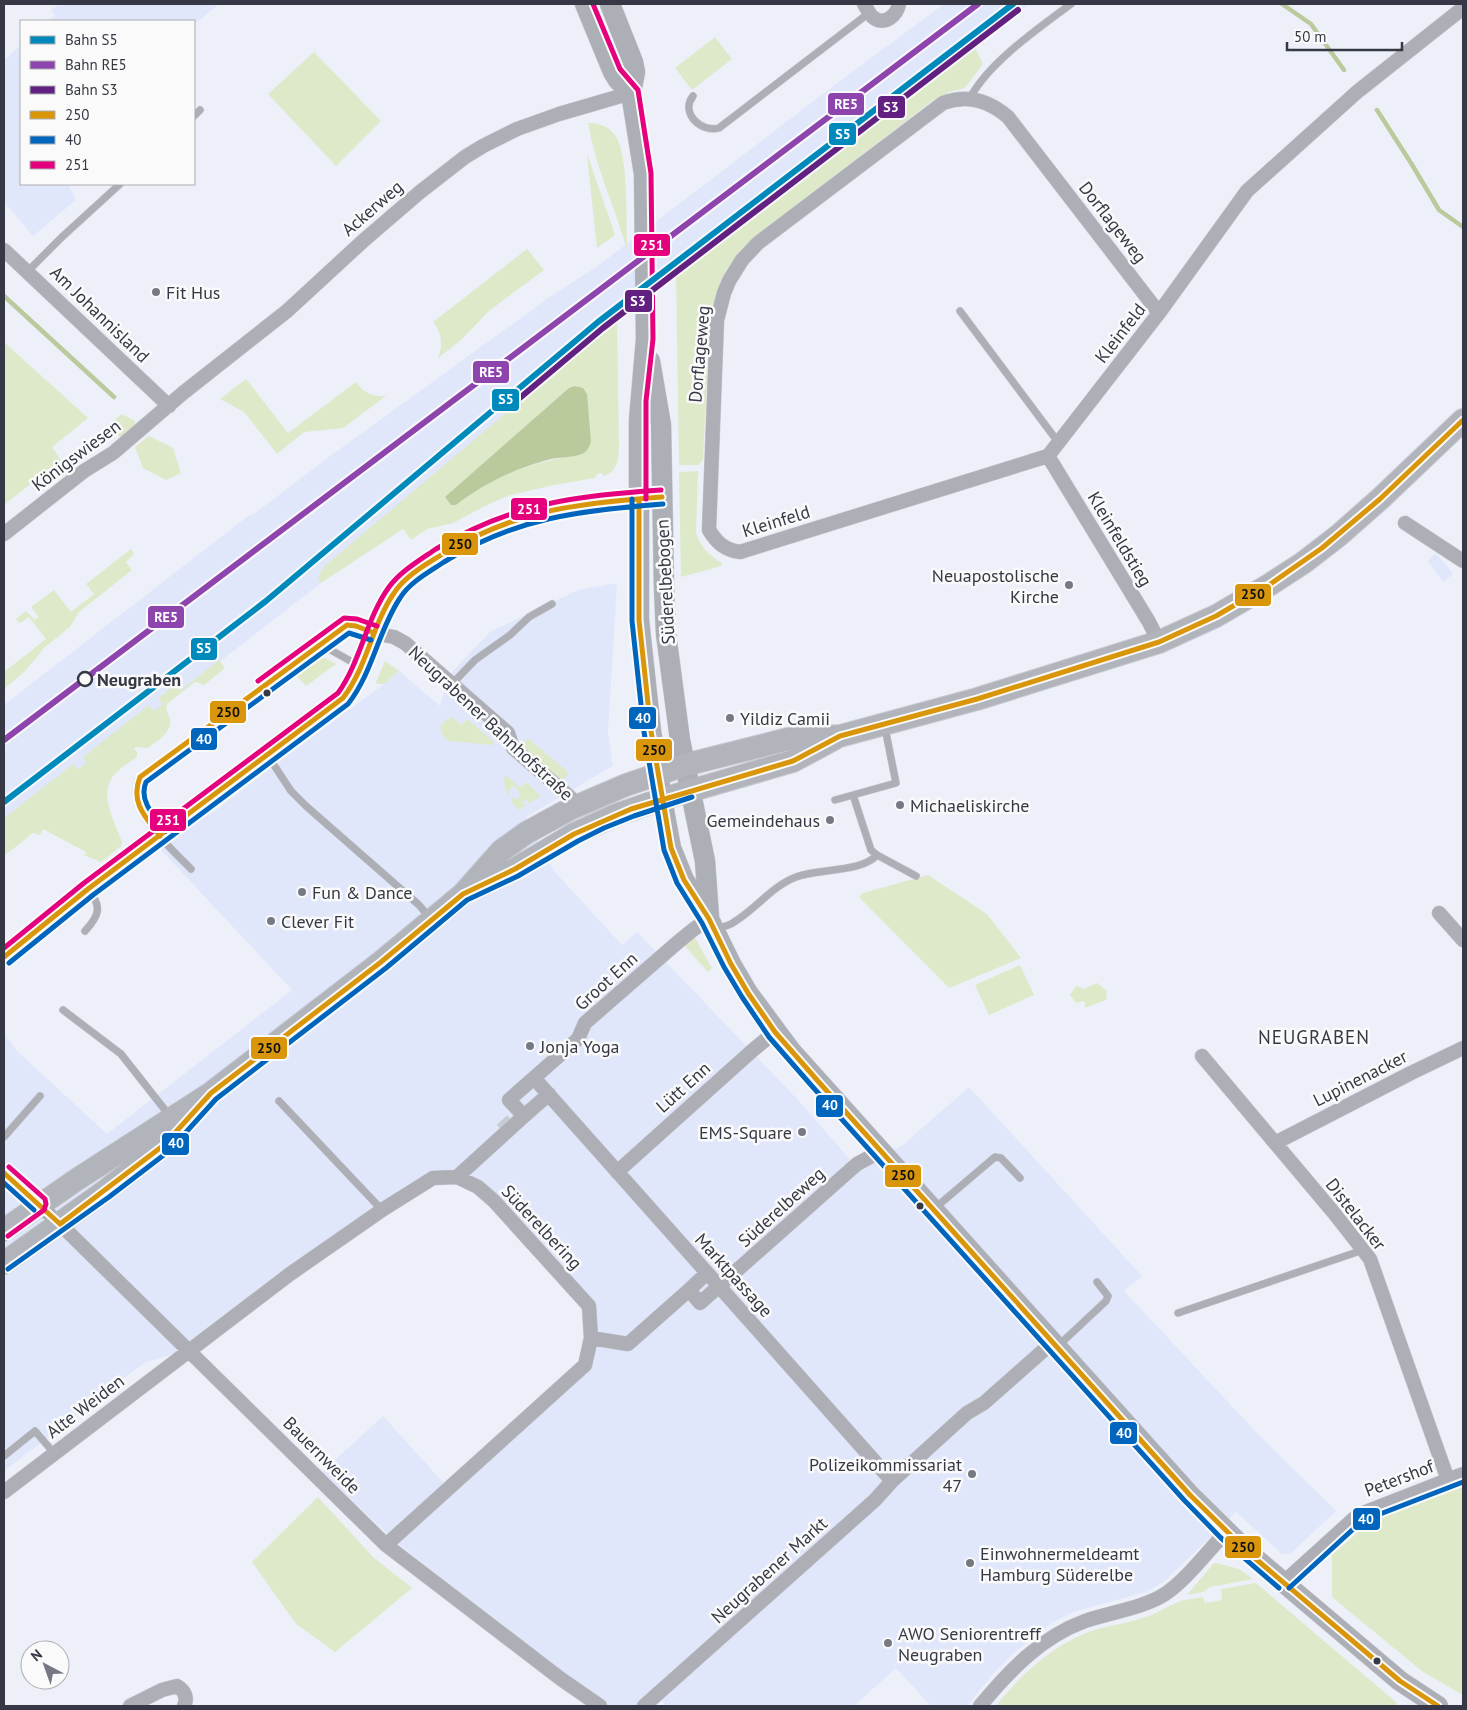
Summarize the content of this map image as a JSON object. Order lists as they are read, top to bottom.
{
  "streets": {
    "main road": ["Süderelbebogen"],
    "street": [
      "Ackerweg",
      "Dorflageweg",
      "Am Johannisland",
      "Kleinfeld",
      "Königswiesen",
      "Kleinfeldstieg",
      "Neugrabener Bahnhofstraße",
      "Groot Enn",
      "Lupinenacker",
      "Lütt Enn",
      "Süderelbeweg",
      "Distelacker",
      "Süderelbering",
      "Marktpassage",
      "Alte Weiden",
      "Bauernweide",
      "Petershof",
      "Neugrabener Markt"
    ]
  },
  "crossings": [
    ["Ackerweg", "Am Johannisland"],
    ["Ackerweg", "Königswiesen"],
    ["Ackerweg", "Süderelbebogen"],
    ["Dorflageweg", "Kleinfeld"],
    ["Am Johannisland", "Königswiesen"],
    ["Kleinfeld", "Kleinfeldstieg"],
    ["Lupinenacker", "Distelacker"],
    ["Lütt Enn", "Marktpassage"],
    ["Süderelbeweg", "Marktpassage"],
    ["Distelacker", "Petershof"],
    ["Süderelbering", "Bauernweide"],
    ["Marktpassage", "Neugrabener Markt"],
    ["Alte Weiden", "Bauernweide"]
  ],
  "districts": ["NEUGRABEN"],
  "places": [
    "Fit Hus",
    "Neuapostolische Kirche",
    "Neugraben",
    "Yildiz Camii",
    "Michaeliskirche",
    "Gemeindehaus",
    "Fun & Dance",
    "Clever Fit",
    "Jonja Yoga",
    "EMS-Square",
    "Polizeikommissariat 47",
    "Einwohnermeldeamt Hamburg Süderelbe",
    "AWO Seniorentreff Neugraben"
  ],
  "lines": [
    "rail line S5",
    "rail line RE5",
    "transit line 251",
    "rail line S3",
    "transit line 250",
    "transit line 40"
  ],
  "legend": [
    "Bahn S5",
    "Bahn RE5",
    "Bahn S3",
    "250",
    "40",
    "251"
  ],
  "scale_bar": "50 m",
  "north": "top left"
}
